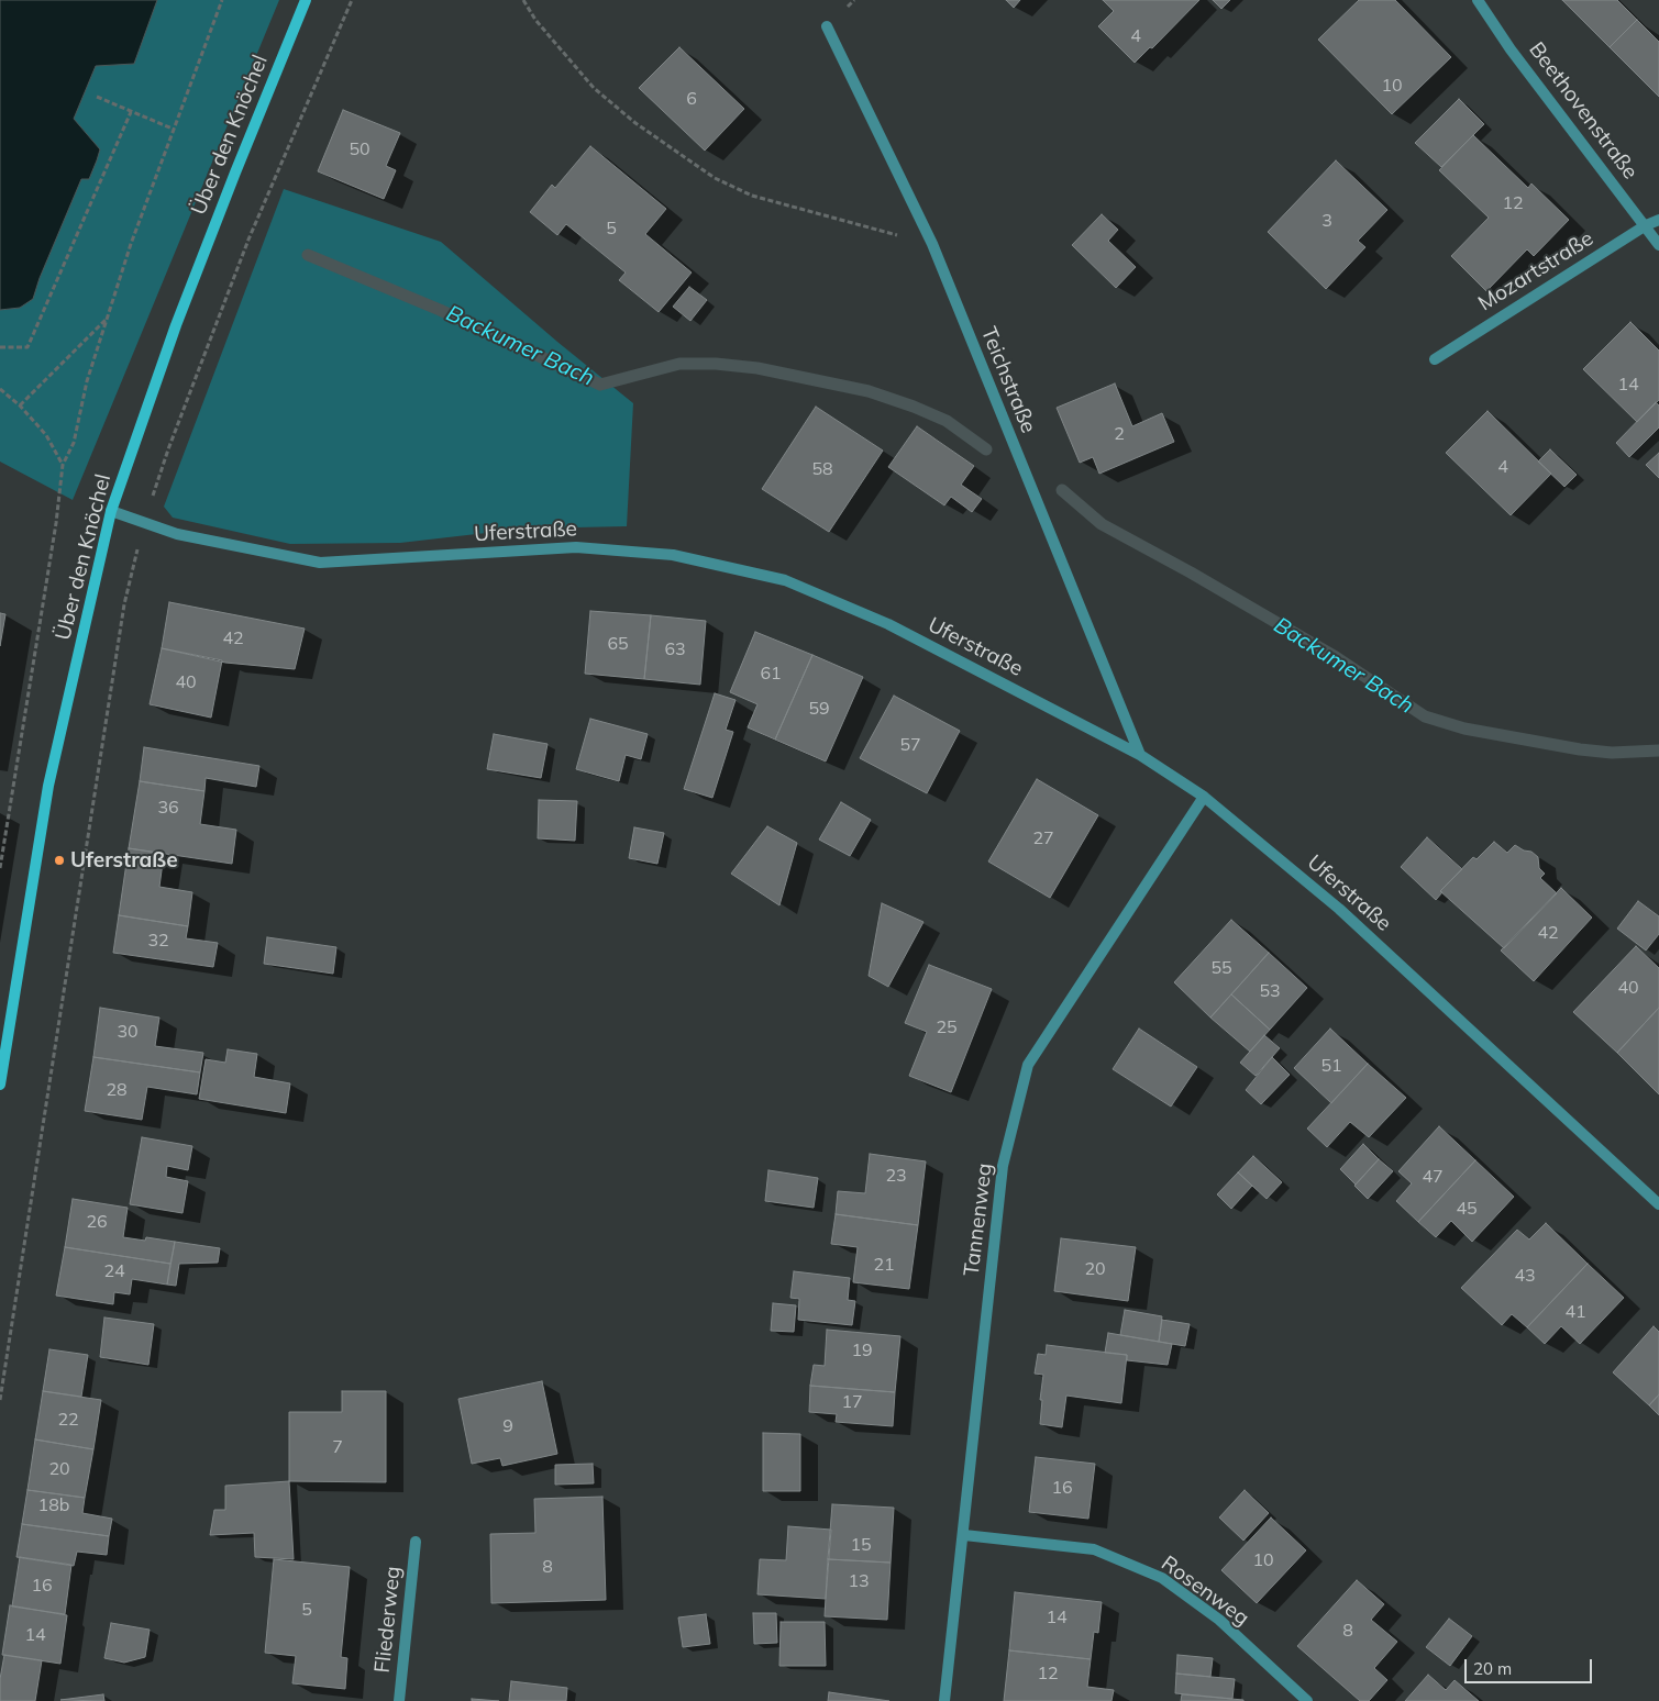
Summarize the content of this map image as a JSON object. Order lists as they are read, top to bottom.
{
  "streets": {
    "main road": ["Über den Knöchel"],
    "street": [
      "Beethovenstraße",
      "Mozartstraße",
      "Teichstraße",
      "Uferstraße",
      "Tannenweg",
      "Rosenweg",
      "Fliederweg"
    ]
  },
  "crossings": [
    ["Beethovenstraße", "Mozartstraße"],
    ["Über den Knöchel", "Uferstraße"],
    ["Teichstraße", "Uferstraße"],
    ["Uferstraße", "Tannenweg"],
    ["Tannenweg", "Rosenweg"]
  ],
  "water": ["Backumer Bach"],
  "places": ["Uferstraße"],
  "house_numbers": [
    "4",
    "10",
    "6",
    "50",
    "12",
    "3",
    "5",
    "14",
    "2",
    "4",
    "58",
    "42",
    "65",
    "63",
    "61",
    "40",
    "59",
    "57",
    "36",
    "27",
    "42",
    "32",
    "55",
    "40",
    "53",
    "25",
    "30",
    "51",
    "28",
    "23",
    "47",
    "45",
    "26",
    "21",
    "20",
    "24",
    "43",
    "41",
    "19",
    "17",
    "22",
    "9",
    "7",
    "20",
    "16",
    "18b",
    "15",
    "10",
    "8",
    "13",
    "16",
    "5",
    "14",
    "8",
    "14",
    "12"
  ],
  "scale_bar": "20 m"
}
